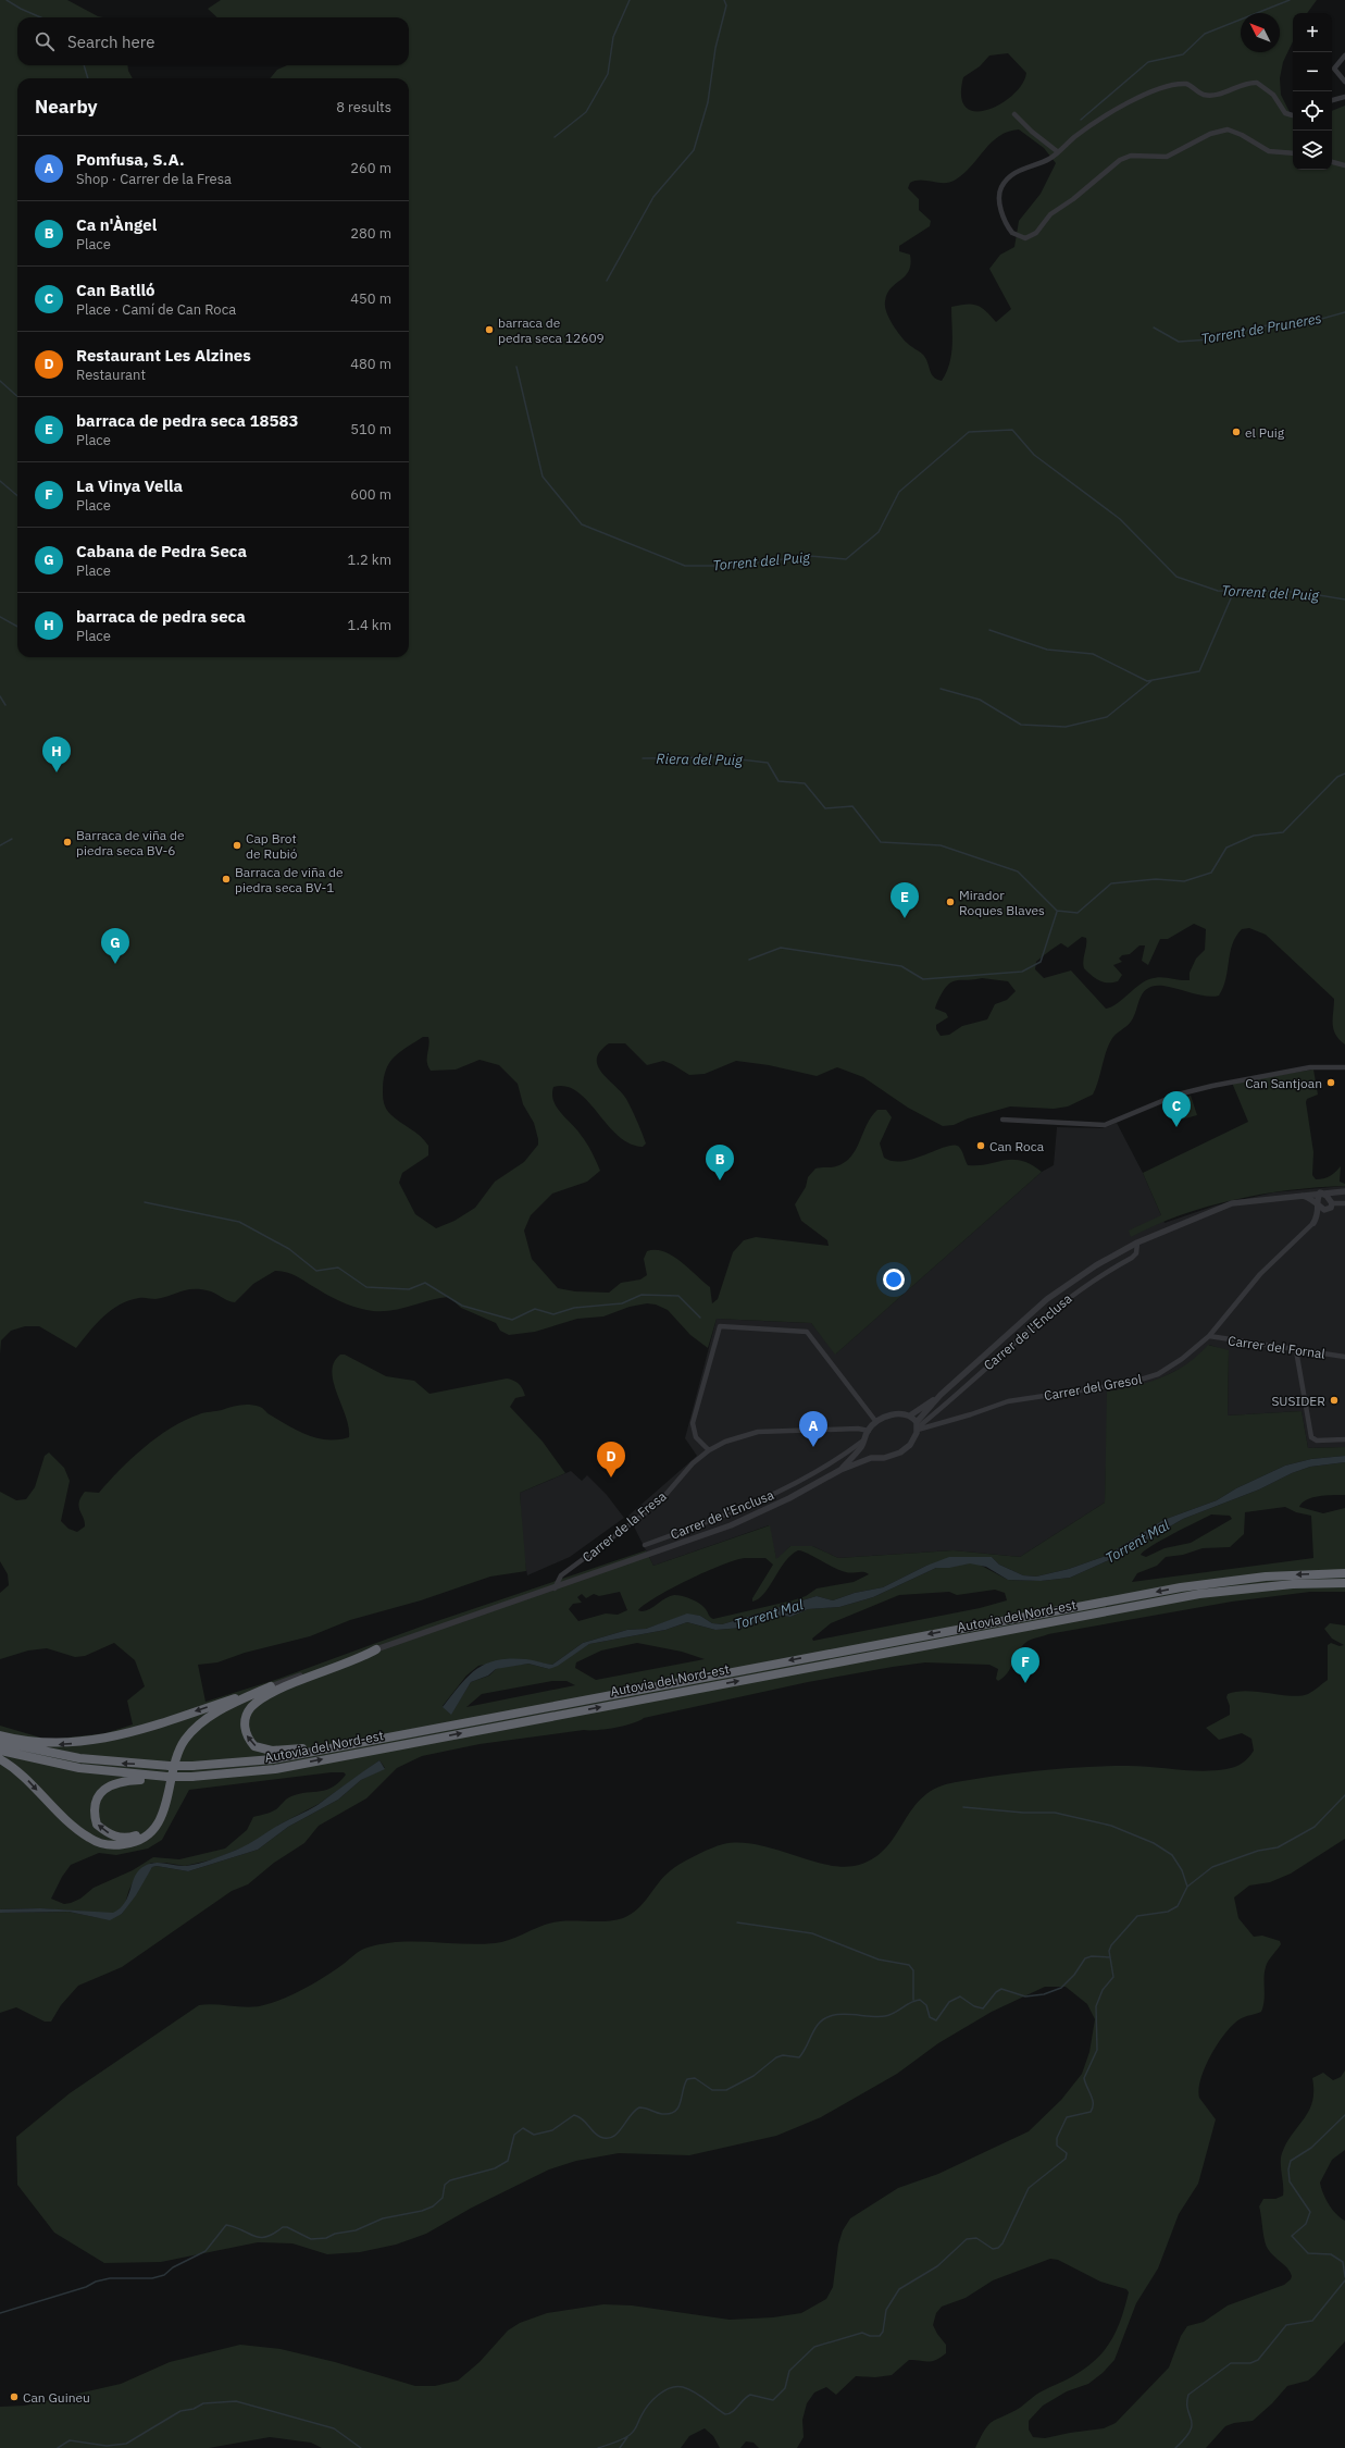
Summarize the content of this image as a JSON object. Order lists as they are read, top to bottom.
{
  "streets": {
    "highway": ["Autovia del Nord-est"],
    "street": [
      "Carrer de l'Enclusa",
      "Carrer del Fornal",
      "Carrer del Gresol",
      "Carrer de la Fresa"
    ]
  },
  "crossings": [
    ["Carrer de l'Enclusa", "Carrer del Gresol"],
    ["Carrer de l'Enclusa", "Carrer de la Fresa"],
    ["Carrer del Fornal", "Carrer del Gresol"],
    ["Carrer del Gresol", "Carrer de la Fresa"]
  ],
  "water": [
    "Torrent de Pruneres",
    "Torrent del Puig",
    "Riera del Puig",
    "Torrent Mal"
  ],
  "places": [
    "barraca de pedra seca 12609",
    "el Puig",
    "Barraca de viña de piedra seca BV-6",
    "Cap Brot de Rubió",
    "Barraca de viña de piedra seca BV-1",
    "Mirador Roques Blaves",
    "Can Santjoan",
    "Can Roca",
    "SUSIDER",
    "Can Guineu"
  ],
  "north": "top left",
  "page": {
    "map_buttons": ["+", "−"],
    "search": "Search here",
    "heading": ["Nearby", "8 results"],
    "list": [
      {
        "mark": "A",
        "name": "Pomfusa, S.A.",
        "note": "Shop · Carrer de la Fresa",
        "value": "260 m"
      },
      {
        "mark": "B",
        "name": "Ca n'Àngel",
        "note": "Place",
        "value": "280 m"
      },
      {
        "mark": "C",
        "name": "Can Batlló",
        "note": "Place · Camí de Can Roca",
        "value": "450 m"
      },
      {
        "mark": "D",
        "name": "Restaurant Les Alzines",
        "note": "Restaurant",
        "value": "480 m"
      },
      {
        "mark": "E",
        "name": "barraca de pedra seca 18583",
        "note": "Place",
        "value": "510 m"
      },
      {
        "mark": "F",
        "name": "La Vinya Vella",
        "note": "Place",
        "value": "600 m"
      },
      {
        "mark": "G",
        "name": "Cabana de Pedra Seca",
        "note": "Place",
        "value": "1.2 km"
      },
      {
        "mark": "H",
        "name": "barraca de pedra seca",
        "note": "Place",
        "value": "1.4 km"
      }
    ],
    "pins": [
      "H",
      "E",
      "G",
      "C",
      "B",
      "A",
      "D",
      "F"
    ]
  }
}
